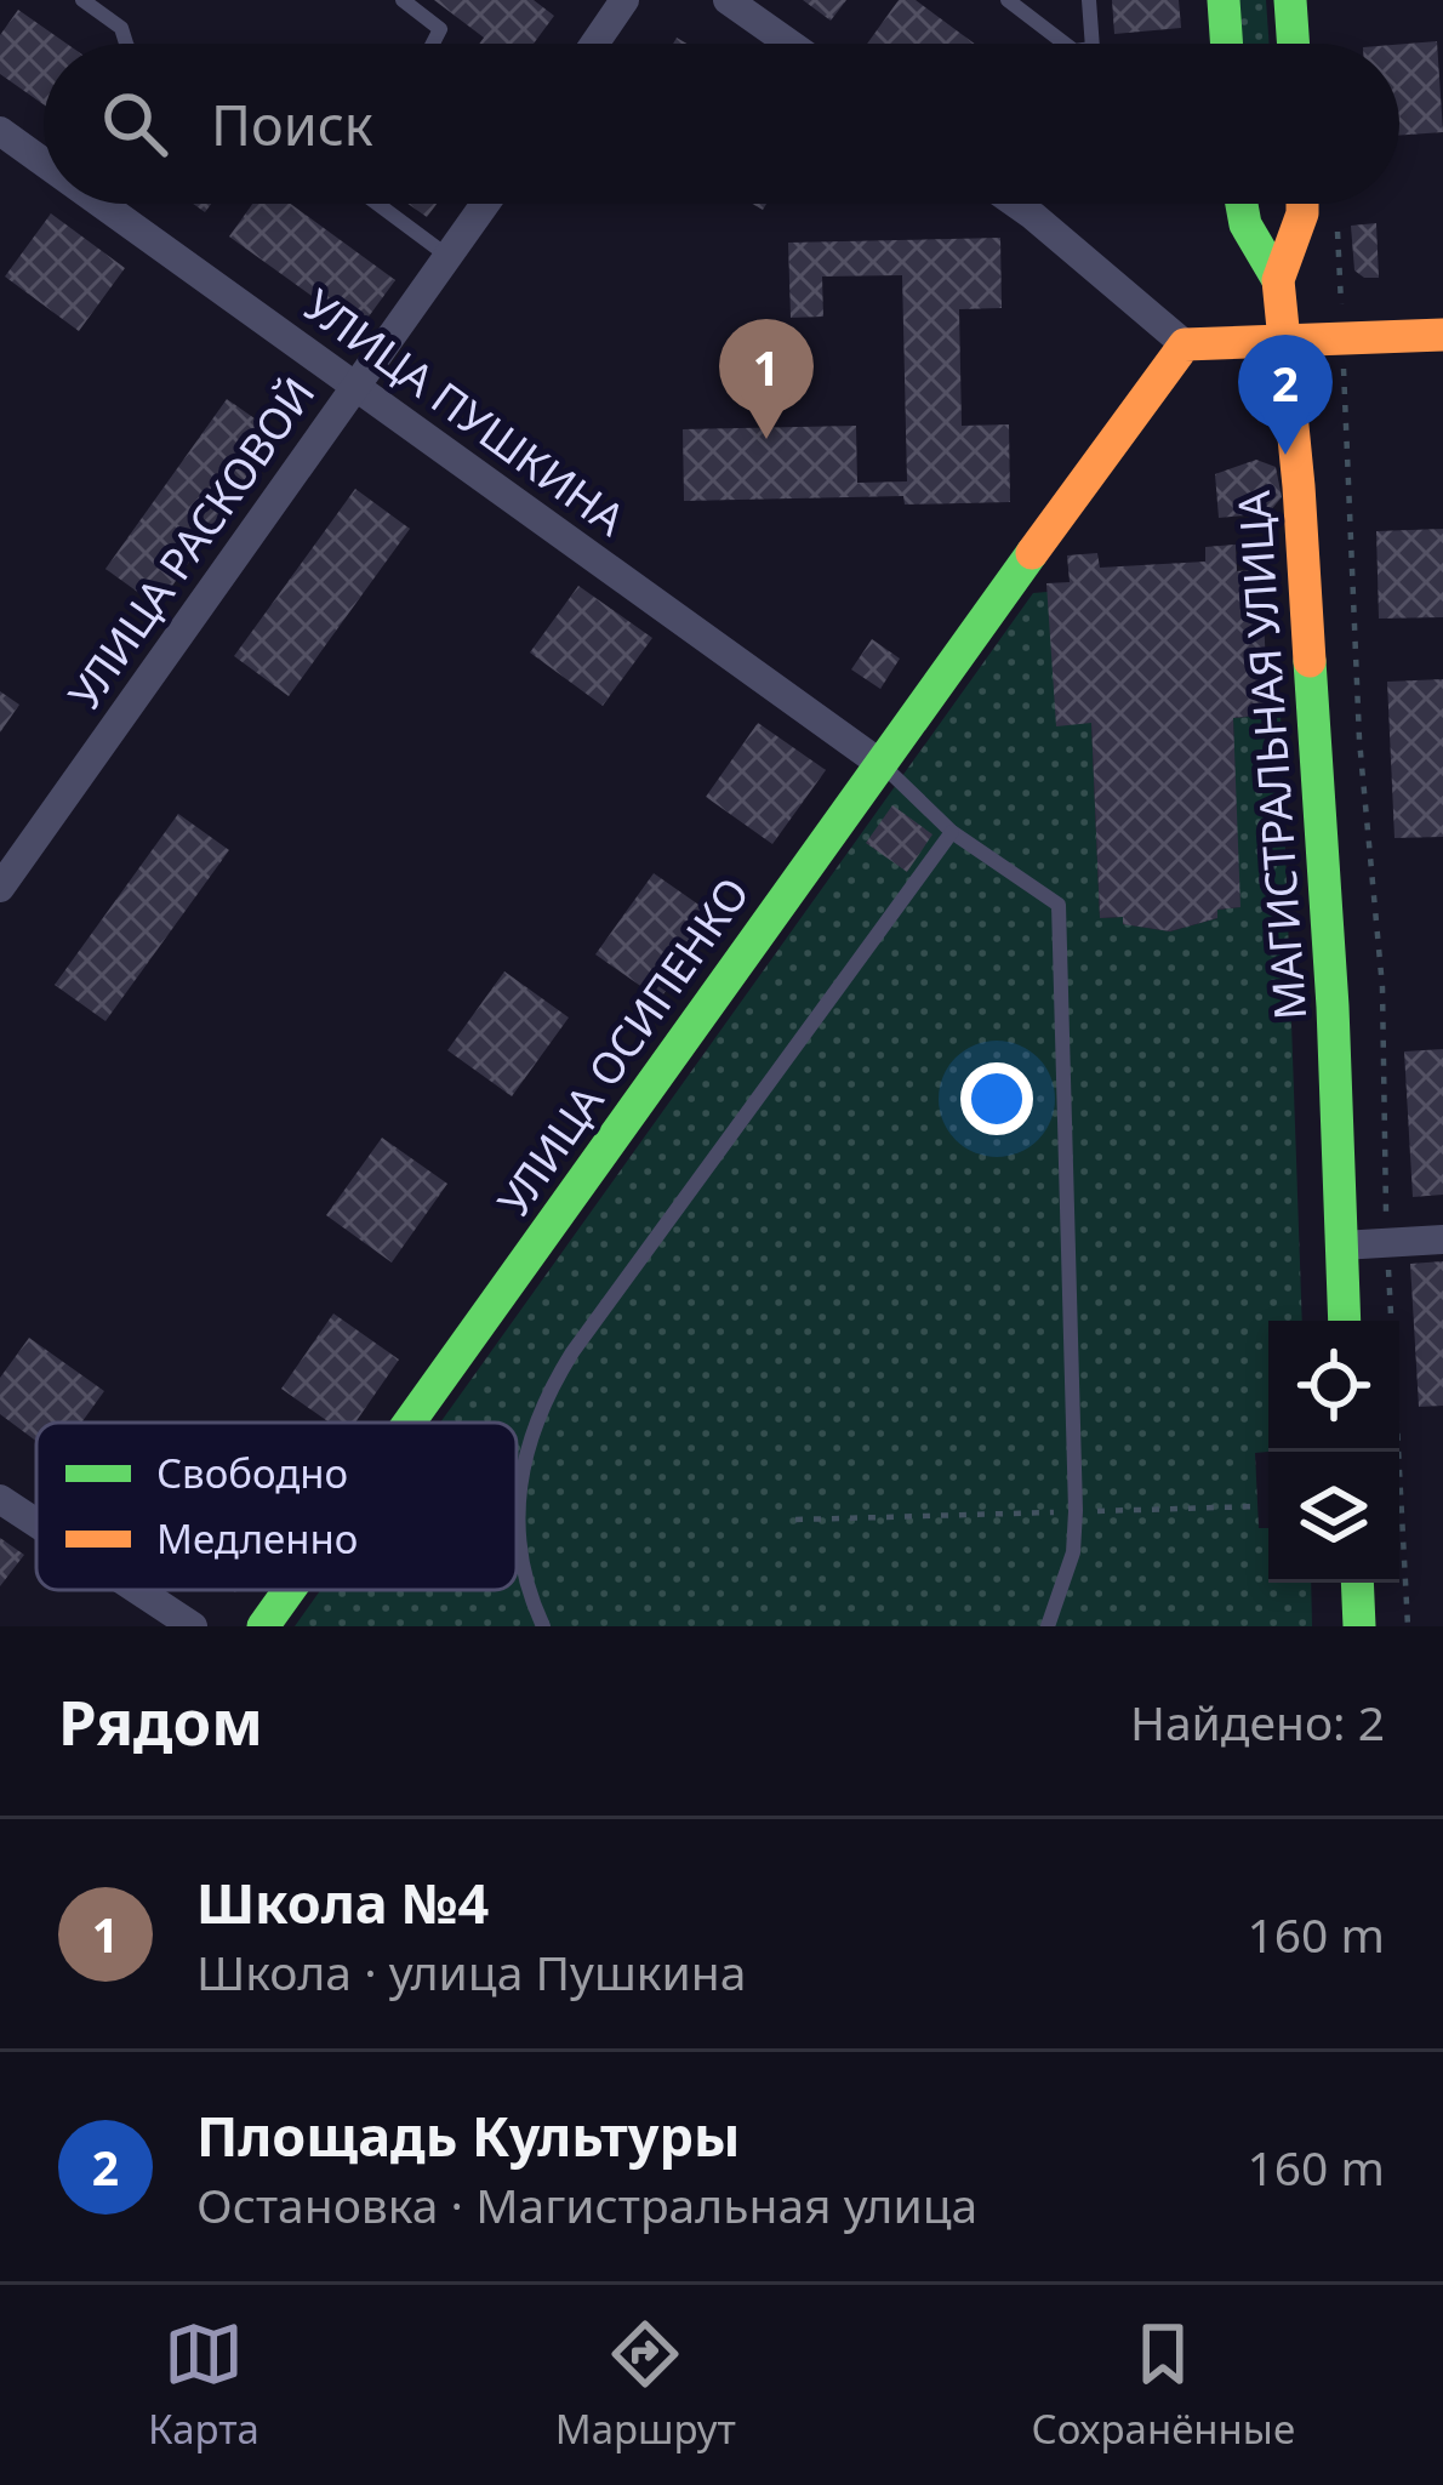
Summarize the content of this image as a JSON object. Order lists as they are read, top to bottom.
{
  "streets": {
    "street": [
      "УЛИЦА ПУШКИНА",
      "УЛИЦА РАСКОВОЙ",
      "МАГИСТРАЛЬНАЯ УЛИЦА",
      "УЛИЦА ОСИПЕНКО"
    ]
  },
  "crossings": [
    ["УЛИЦА ПУШКИНА", "УЛИЦА РАСКОВОЙ"],
    ["УЛИЦА ПУШКИНА", "УЛИЦА ОСИПЕНКО"]
  ],
  "legend": ["Свободно", "Медленно"],
  "page": {
    "search": "Поиск",
    "pins": ["1", "2"],
    "heading": ["Рядом", "Найдено: 2"],
    "list": [
      {
        "mark": "1",
        "name": "Школа №4",
        "note": "Школа · улица Пушкина",
        "value": "160 m"
      },
      {
        "mark": "2",
        "name": "Площадь Культуры",
        "note": "Остановка · Магистральная улица",
        "value": "160 m"
      }
    ],
    "nav": ["Карта", "Маршрут", "Сохранённые"]
  }
}
